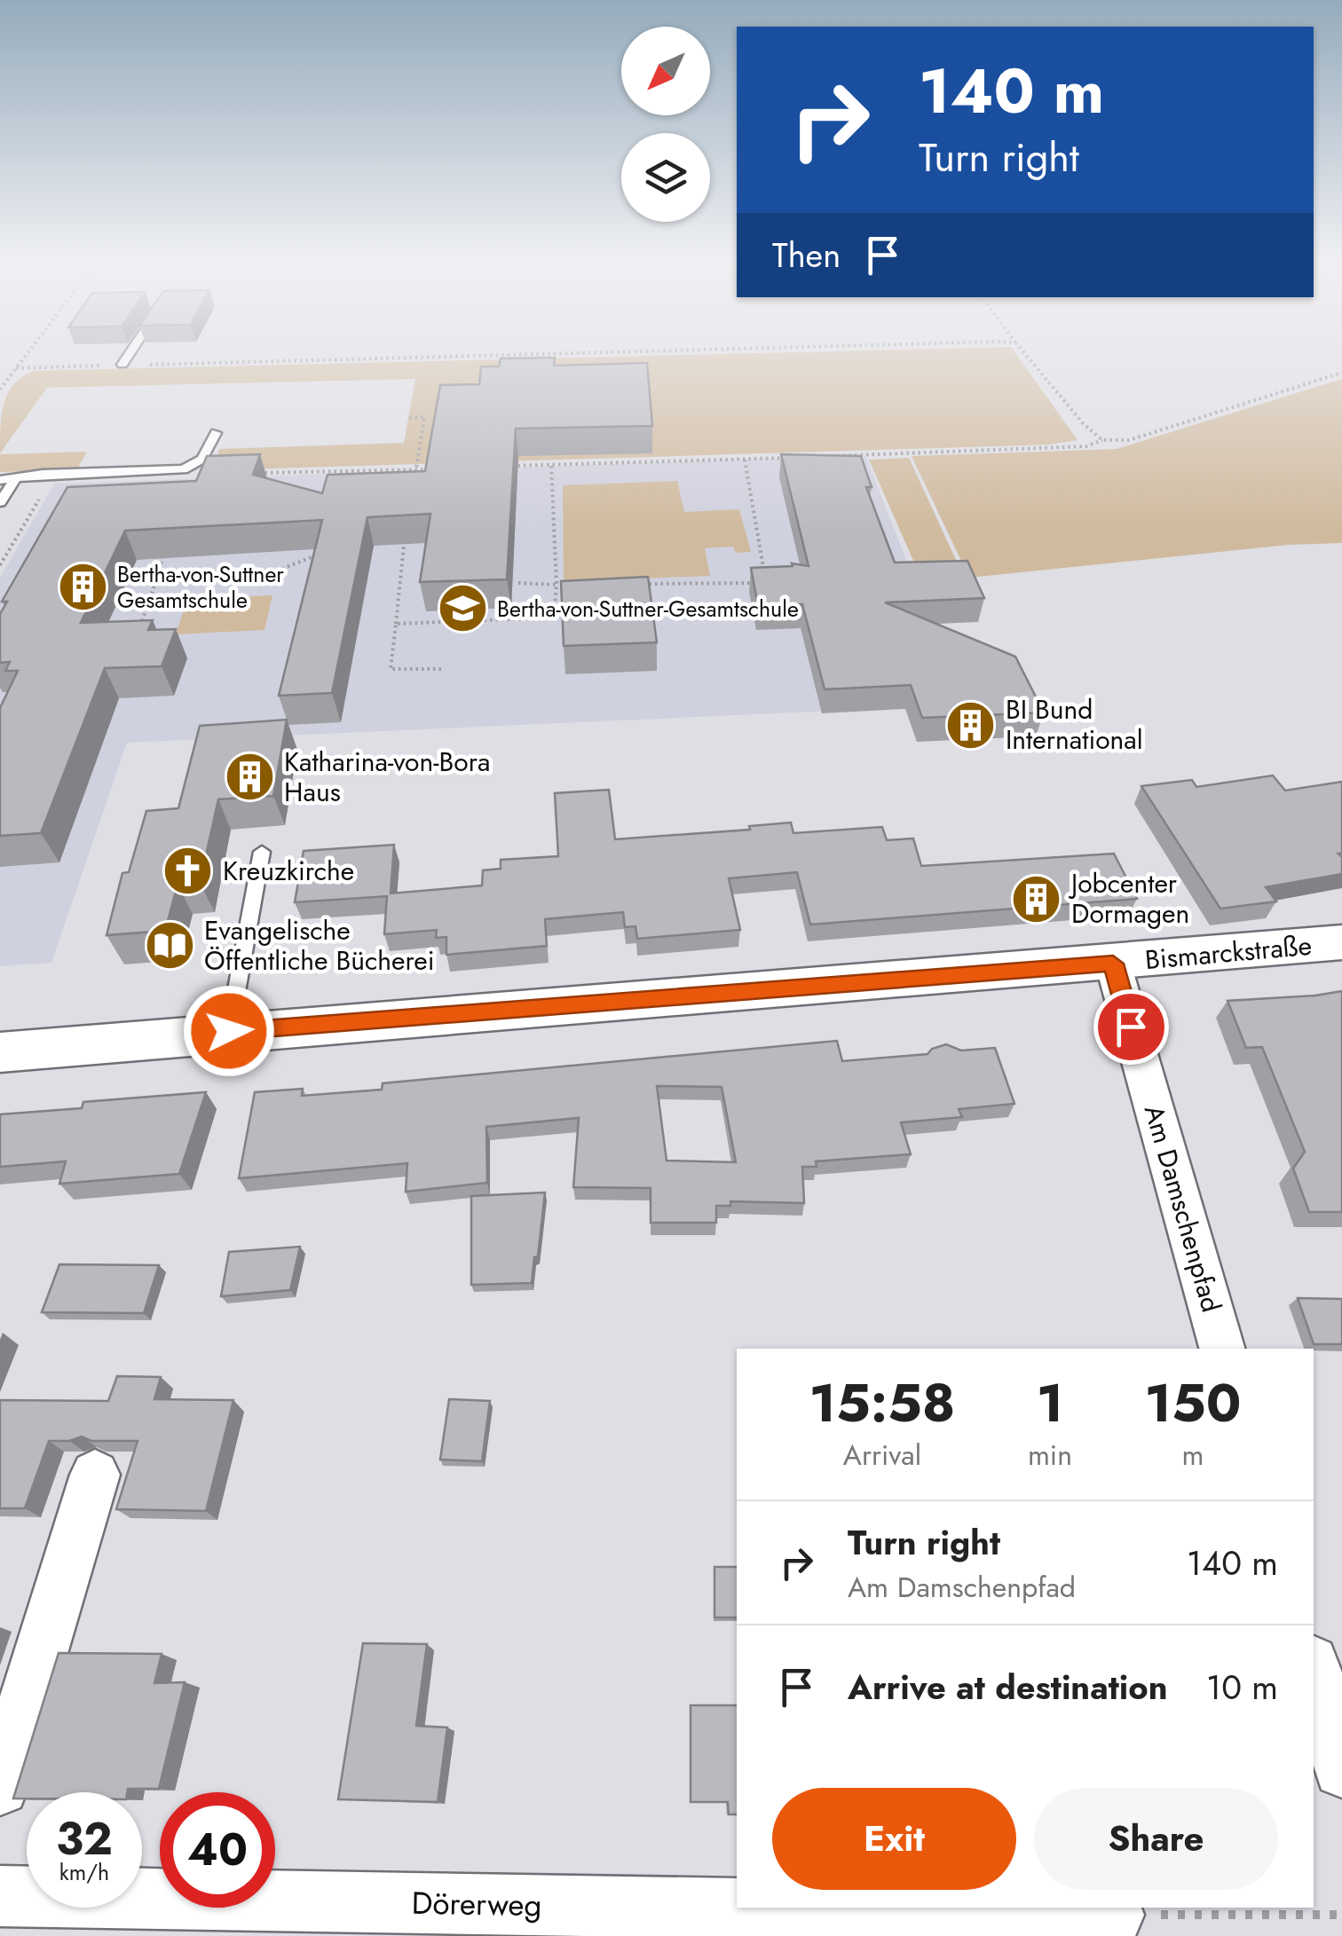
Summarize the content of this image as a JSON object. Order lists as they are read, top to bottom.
{
  "streets": {
    "street": ["Bismarckstraße", "Am Damschenpfad", "Dörerweg"]
  },
  "crossings": [
    ["Bismarckstraße", "Am Damschenpfad"]
  ],
  "places": {
    "building": [
      "Bertha-von-Suttner Gesamtschule",
      "BI Bund International",
      "Katharina-von-Bora Haus",
      "Jobcenter Dormagen"
    ],
    "school or university": ["Bertha-von-Suttner-Gesamtschule"],
    "church": ["Kreuzkirche"],
    "library": ["Evangelische Öffentliche Bücherei"]
  },
  "north": "bottom left",
  "page": {
    "turn": ["140 m", "Turn right"],
    "then": "Then",
    "eta": [
      "15:58",
      "Arrival",
      "1",
      "min",
      "150",
      "m"
    ],
    "list": [
      {
        "name": "Turn right",
        "note": "Am Damschenpfad",
        "value": "140 m"
      },
      {
        "name": "Arrive at destination",
        "value": "10 m"
      }
    ],
    "buttons": ["Exit", "Share"],
    "speed": "32 km/h",
    "limit": "40"
  }
}
